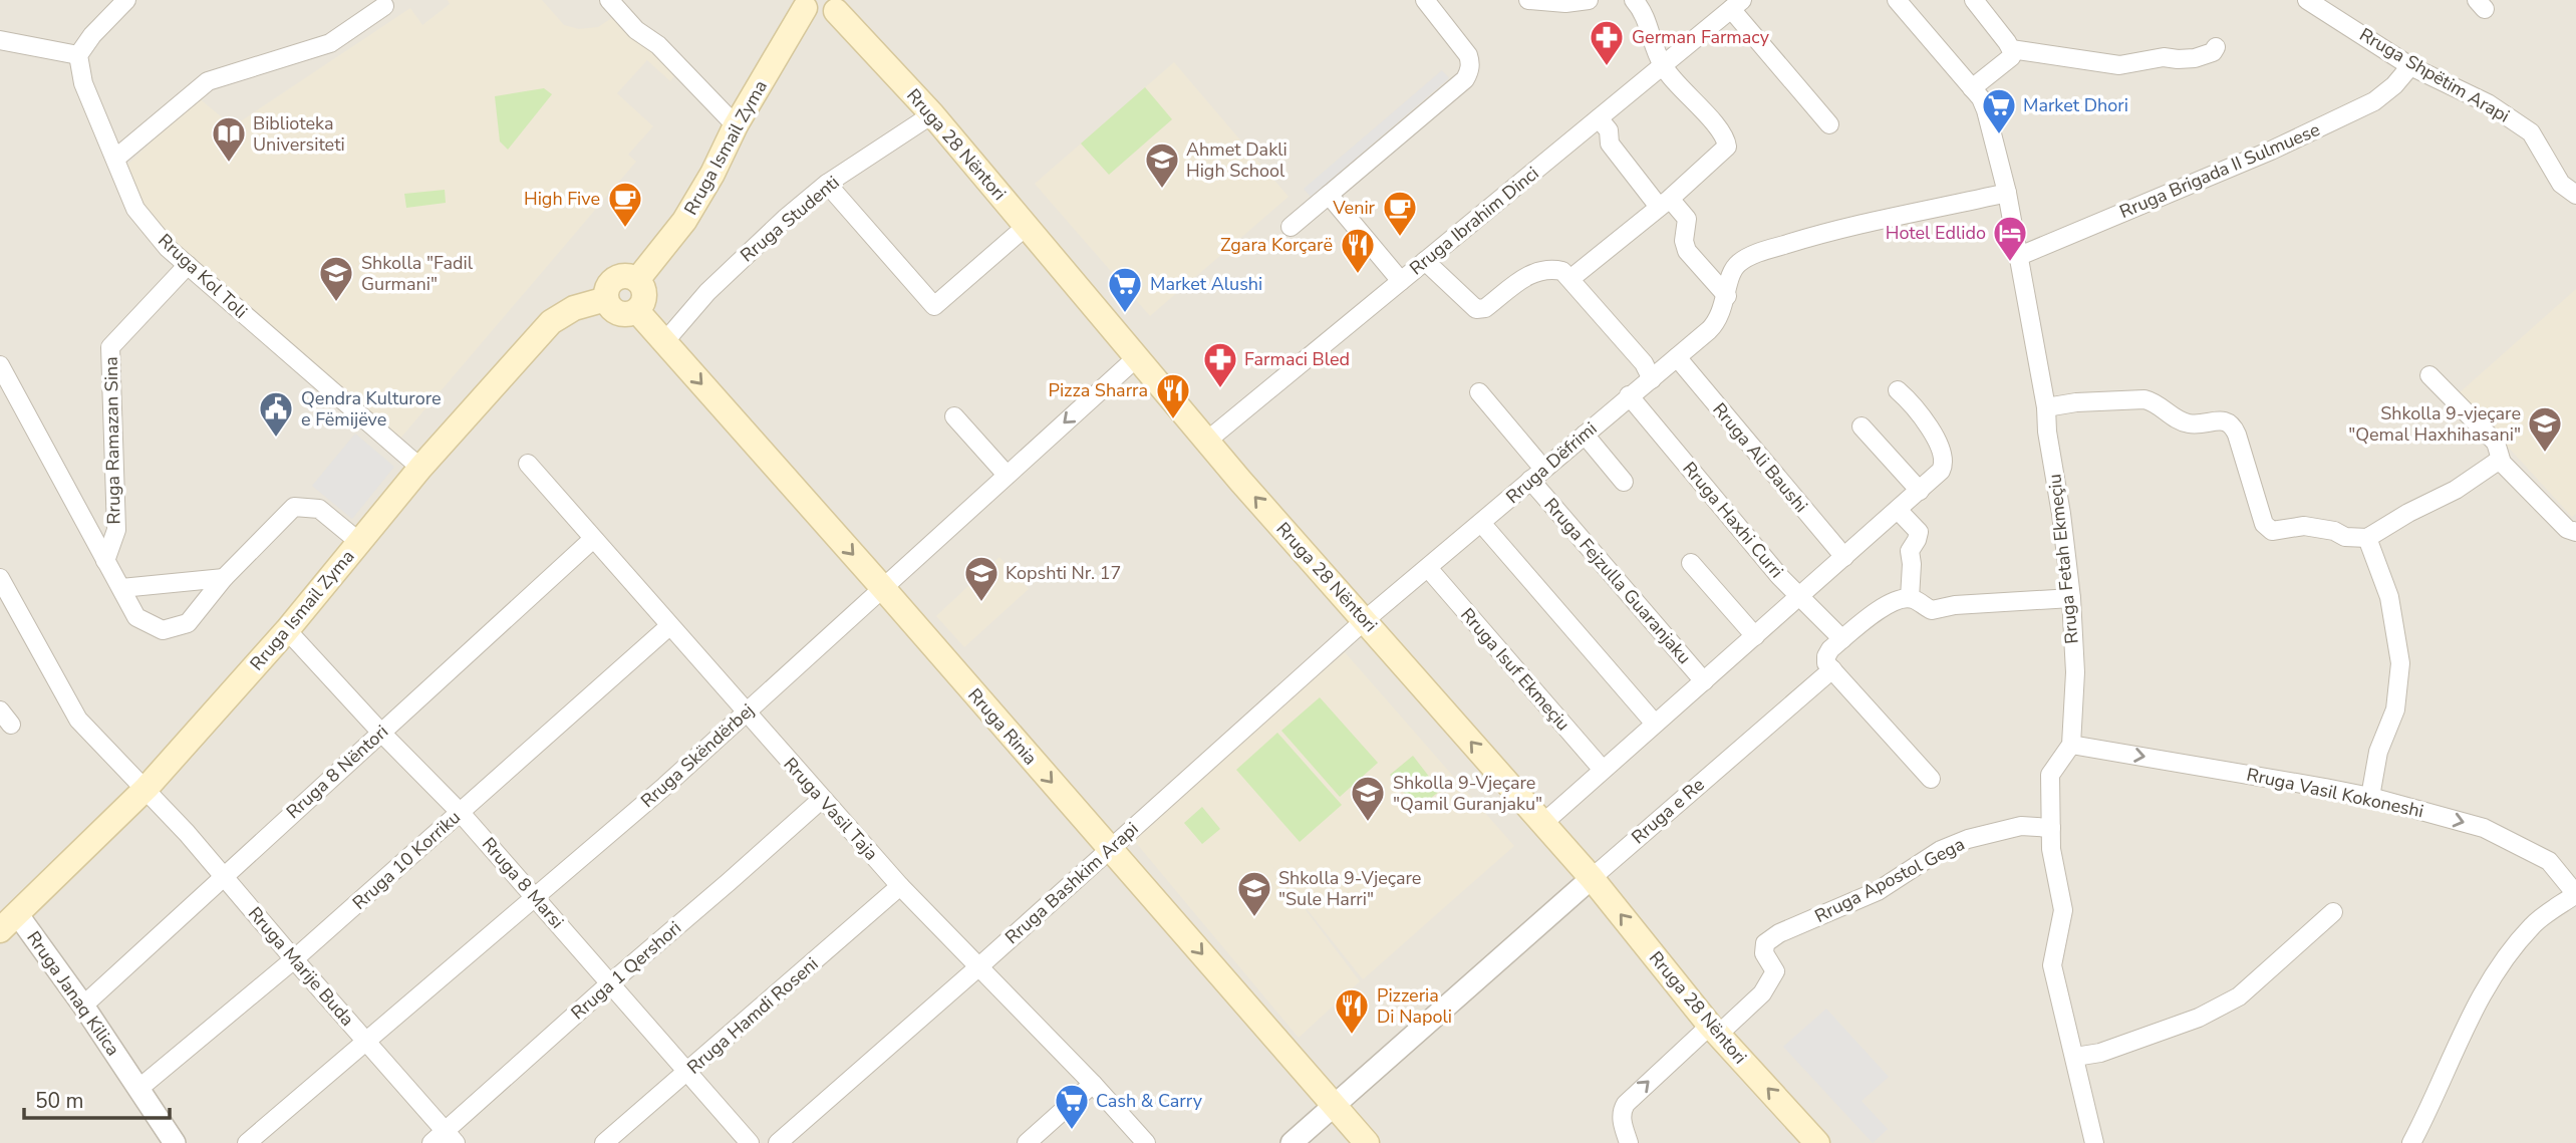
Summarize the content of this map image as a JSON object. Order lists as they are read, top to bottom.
{
  "streets": {
    "main road": ["Rruga 28 Nëntori", "Rruga Ismail Zyma", "Rruga Rinia"],
    "street": [
      "Rruga Shpëtim Arapi",
      "Rruga Brigada II Sulmuese",
      "Rruga Studenti",
      "Rruga Ibrahim Dinci",
      "Rruga Kol Toli",
      "Rruga Ramazan Sina",
      "Rruga Ali Baushi",
      "Rruga Dëfrimi",
      "Rruga Haxhi Curri",
      "Rruga Fetah Ekmeçiu",
      "Rruga Fejzulla Guaranjaku",
      "Rruga Isuf Ekmeçiu",
      "Rruga Skëndërbej",
      "Rruga 8 Nëntori",
      "Rruga Vasil Kokoneshi",
      "Rruga Vasil Taja",
      "Rruga e Re",
      "Rruga 10 Korriku",
      "Rruga Apostol Gega",
      "Rruga 8 Marsi",
      "Rruga Bashkim Arapi",
      "Rruga Marije Buda",
      "Rruga 1 Qershori",
      "Rruga Janaq Kilica",
      "Rruga Hamdi Roseni"
    ]
  },
  "crossings": [
    ["Rruga Shpëtim Arapi", "Rruga Brigada II Sulmuese"],
    ["Rruga 28 Nëntori", "Rruga Studenti"],
    ["Rruga 28 Nëntori", "Rruga Ibrahim Dinci"],
    ["Rruga 28 Nëntori", "Rruga Dëfrimi"],
    ["Rruga 28 Nëntori", "Rruga Skëndërbej"],
    ["Rruga 28 Nëntori", "Rruga e Re"],
    ["Rruga 28 Nëntori", "Rruga Apostol Gega"],
    ["Rruga 28 Nëntori", "Rruga Bashkim Arapi"],
    ["Rruga Ismail Zyma", "Rruga Kol Toli"],
    ["Rruga Ismail Zyma", "Rruga Rinia"],
    ["Rruga Ismail Zyma", "Rruga 8 Marsi"],
    ["Rruga Ismail Zyma", "Rruga Marije Buda"],
    ["Rruga Ismail Zyma", "Rruga Janaq Kilica"],
    ["Rruga Brigada II Sulmuese", "Rruga Fetah Ekmeçiu"],
    ["Rruga Studenti", "Rruga Rinia"],
    ["Rruga Kol Toli", "Rruga Ramazan Sina"],
    ["Rruga Ali Baushi", "Rruga Dëfrimi"],
    ["Rruga Dëfrimi", "Rruga Haxhi Curri"],
    ["Rruga Dëfrimi", "Rruga Fetah Ekmeçiu"],
    ["Rruga Dëfrimi", "Rruga Fejzulla Guaranjaku"],
    ["Rruga Dëfrimi", "Rruga Isuf Ekmeçiu"],
    ["Rruga Dëfrimi", "Rruga Bashkim Arapi"],
    ["Rruga Fetah Ekmeçiu", "Rruga Vasil Kokoneshi"],
    ["Rruga Rinia", "Rruga Skëndërbej"],
    ["Rruga Rinia", "Rruga e Re"],
    ["Rruga Rinia", "Rruga Bashkim Arapi"],
    ["Rruga Skëndërbej", "Rruga Vasil Taja"],
    ["Rruga Skëndërbej", "Rruga 8 Marsi"],
    ["Rruga Skëndërbej", "Rruga Marije Buda"],
    ["Rruga 8 Nëntori", "Rruga Vasil Taja"],
    ["Rruga 8 Nëntori", "Rruga 8 Marsi"],
    ["Rruga 8 Nëntori", "Rruga Marije Buda"],
    ["Rruga 8 Nëntori", "Rruga Janaq Kilica"],
    ["Rruga Vasil Taja", "Rruga 10 Korriku"],
    ["Rruga Vasil Taja", "Rruga Bashkim Arapi"],
    ["Rruga Vasil Taja", "Rruga 1 Qershori"],
    ["Rruga Vasil Taja", "Rruga Hamdi Roseni"],
    ["Rruga 10 Korriku", "Rruga 8 Marsi"],
    ["Rruga 10 Korriku", "Rruga Marije Buda"],
    ["Rruga 10 Korriku", "Rruga Janaq Kilica"],
    ["Rruga 8 Marsi", "Rruga 1 Qershori"],
    ["Rruga 8 Marsi", "Rruga Hamdi Roseni"],
    ["Rruga Marije Buda", "Rruga 1 Qershori"]
  ],
  "one_way": ["Rruga 28 Nëntori", "Rruga Rinia", "Rruga Vasil Kokoneshi"],
  "places": {
    "pharmacy": ["German Farmacy", "Farmaci Bled"],
    "supermarket": ["Market Dhori", "Market Alushi", "Cash & Carry"],
    "library": ["Biblioteka Universiteti"],
    "school or university": [
      "Ahmet Dakli High School",
      "Shkolla \"Fadil Gurmani\"",
      "Shkolla 9-vjeçare \"Qemal Haxhihasani\"",
      "Kopshti Nr. 17",
      "Shkolla 9-Vjeçare \"Qamil Guranjaku\"",
      "Shkolla 9-Vjeçare \"Sule Harri\""
    ],
    "cafe": ["High Five", "Venir"],
    "hotel": ["Hotel Edlido"],
    "restaurant": ["Zgara Korçarë", "Pizza Sharra", "Pizzeria Di Napoli"],
    "public building": ["Qendra Kulturore e Fëmijëve"]
  },
  "scale_bar": "50 m"
}
